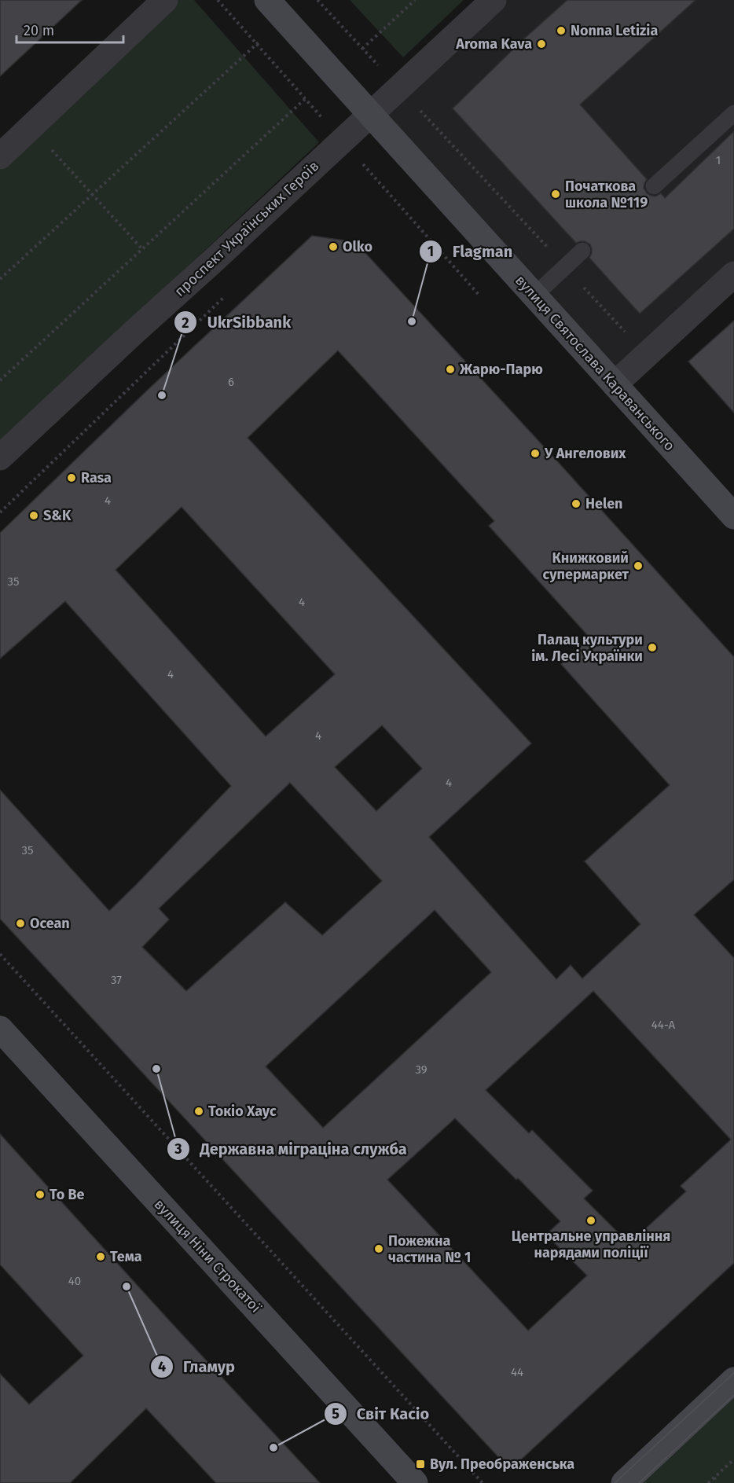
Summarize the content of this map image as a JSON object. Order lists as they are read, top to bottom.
{
  "streets": {
    "main road": ["вулиця Святослава Караванського", "вулиця Ніни Строкатої"],
    "street": ["проспект Українських Героїв"]
  },
  "crossings": [
    ["проспект Українських Героїв", "вулиця Святослава Караванського"]
  ],
  "places": {
    "other": [
      "Nonna Letizia",
      "Aroma Kava",
      "Початкова школа №119",
      "Olko",
      "Flagman",
      "Жарю-Парю",
      "UkrSibbank",
      "У Ангелових",
      "Rasa",
      "Helen",
      "S&K",
      "Книжковий супермаркет",
      "Палац культури ім. Лесі Українки",
      "Ocean",
      "Державна міграціна служба",
      "Токіо Хаус",
      "To Be",
      "Центральне управління нарядами поліції",
      "Пожежна частина № 1",
      "Тема",
      "Гламур",
      "Свiт Касiо"
    ],
    "transit": ["Вул. Преображенська"]
  },
  "house_numbers": [
    "1",
    "6",
    "4",
    "35",
    "4",
    "4",
    "4",
    "4",
    "35",
    "37",
    "44-А",
    "39",
    "40",
    "44"
  ],
  "scale_bar": "20 m"
}
